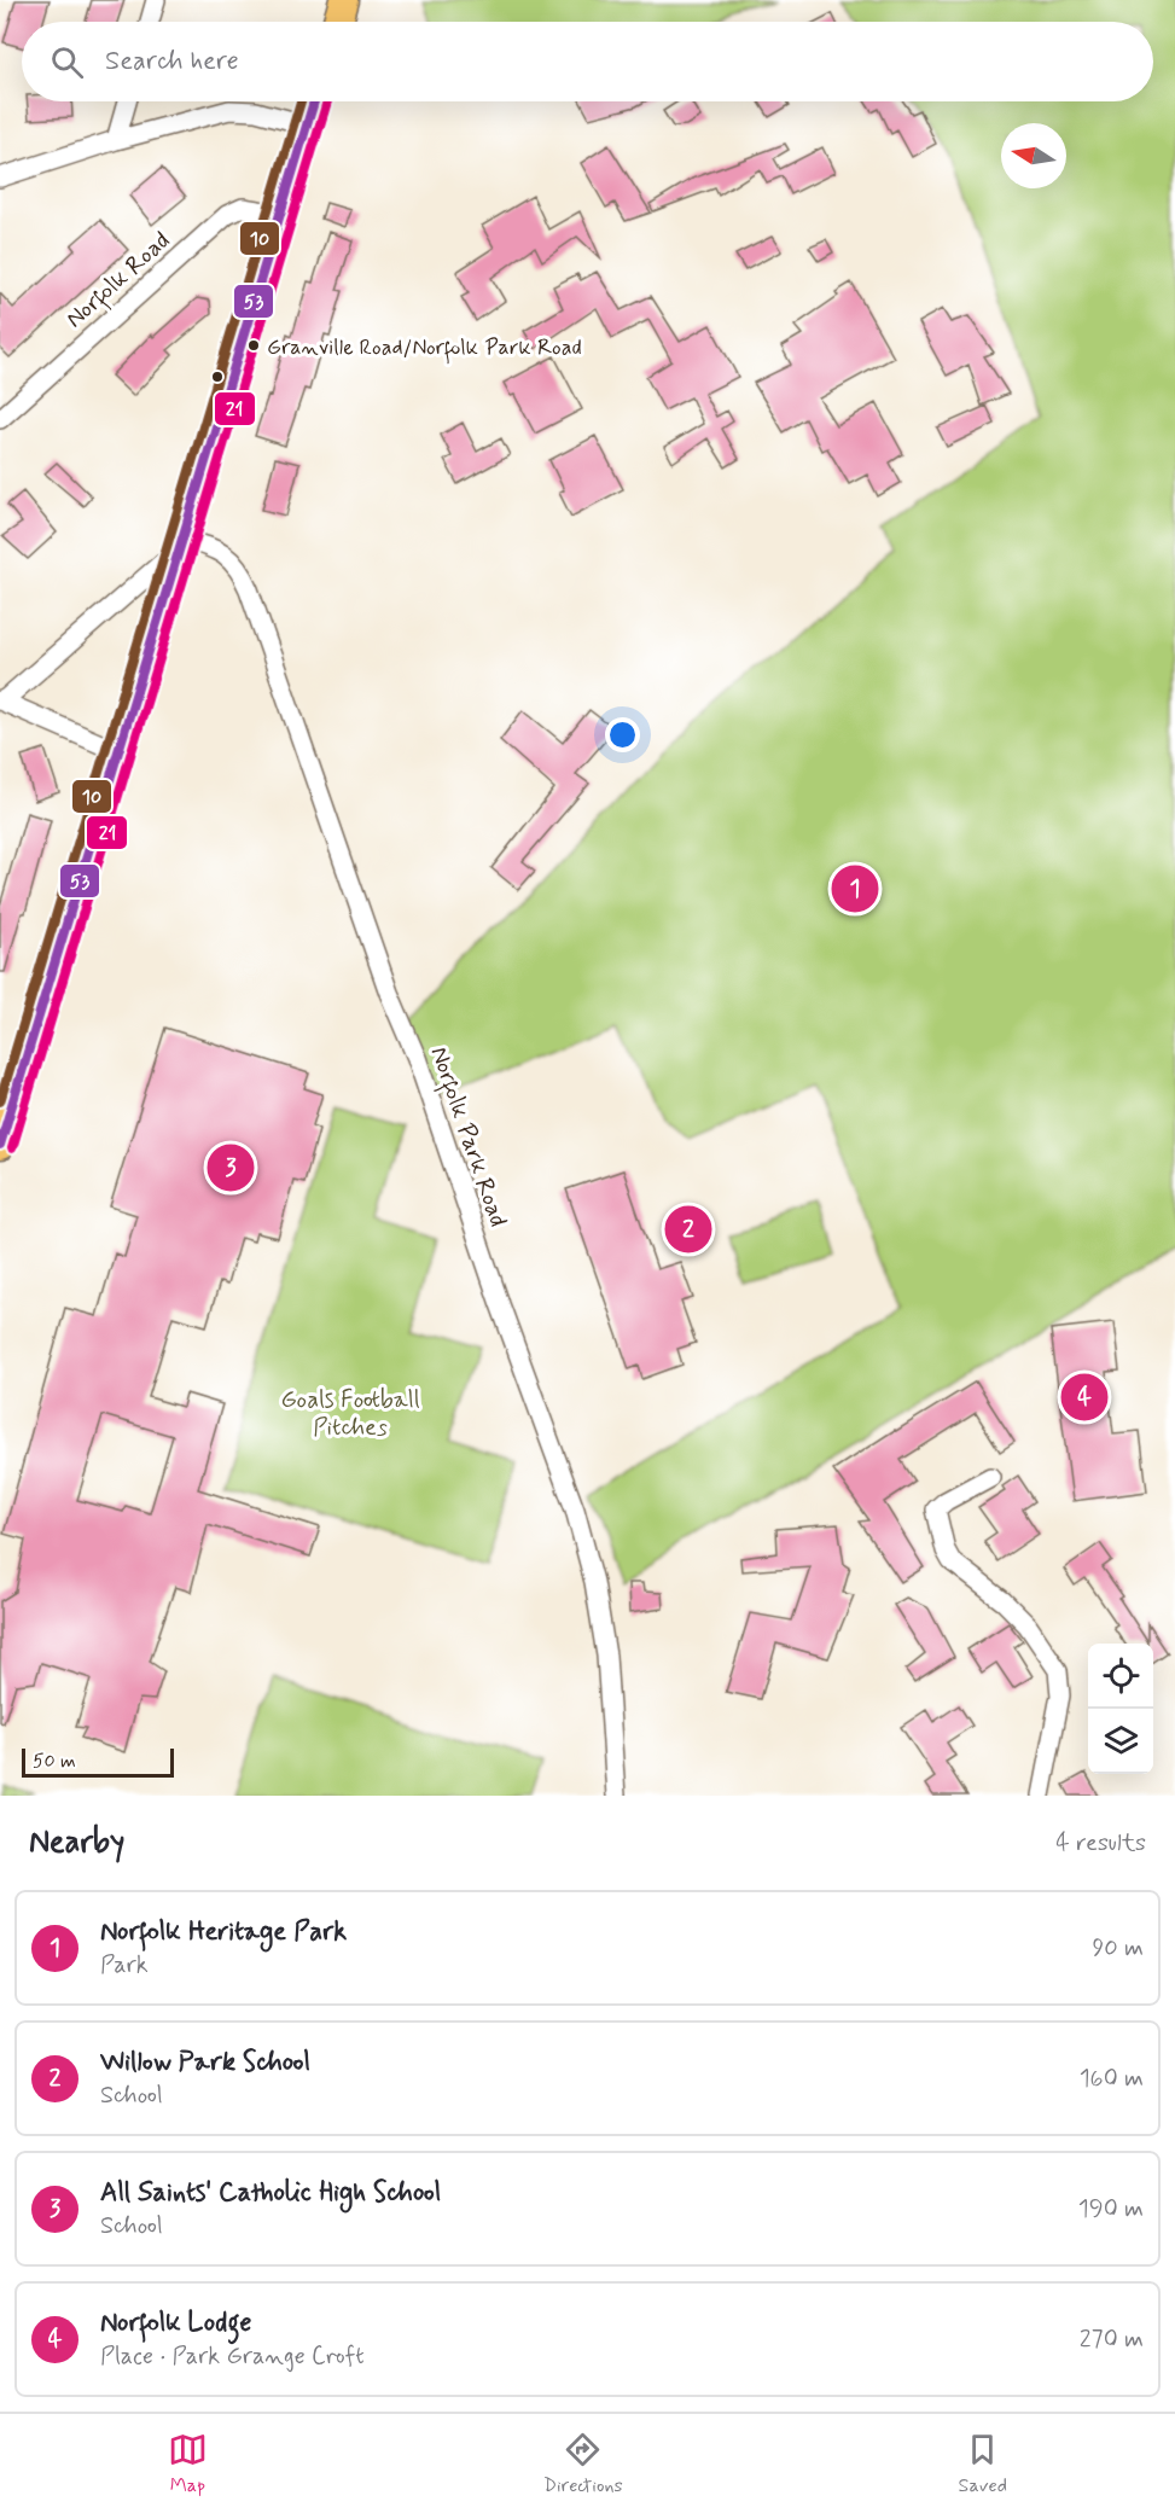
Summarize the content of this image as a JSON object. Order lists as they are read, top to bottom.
{
  "streets": {
    "street": ["Norfolk Road", "Norfolk Park Road"]
  },
  "parks": ["Goals Football Pitches"],
  "places": ["Granville Road/Norfolk Park Road"],
  "lines": ["transit line 53", "transit line 21", "transit line 10"],
  "scale_bar": "50 m",
  "north": "left",
  "page": {
    "search": "Search here",
    "pins": [
      "1",
      "3",
      "2",
      "4"
    ],
    "scale": "50 m",
    "heading": ["Nearby", "4 results"],
    "list": [
      {
        "mark": "1",
        "name": "Norfolk Heritage Park",
        "note": "Park",
        "value": "90 m"
      },
      {
        "mark": "2",
        "name": "Willow Park School",
        "note": "School",
        "value": "160 m"
      },
      {
        "mark": "3",
        "name": "All Saints' Catholic High School",
        "note": "School",
        "value": "190 m"
      },
      {
        "mark": "4",
        "name": "Norfolk Lodge",
        "note": "Place · Park Grange Croft",
        "value": "270 m"
      }
    ],
    "nav": ["Map", "Directions", "Saved"]
  }
}
